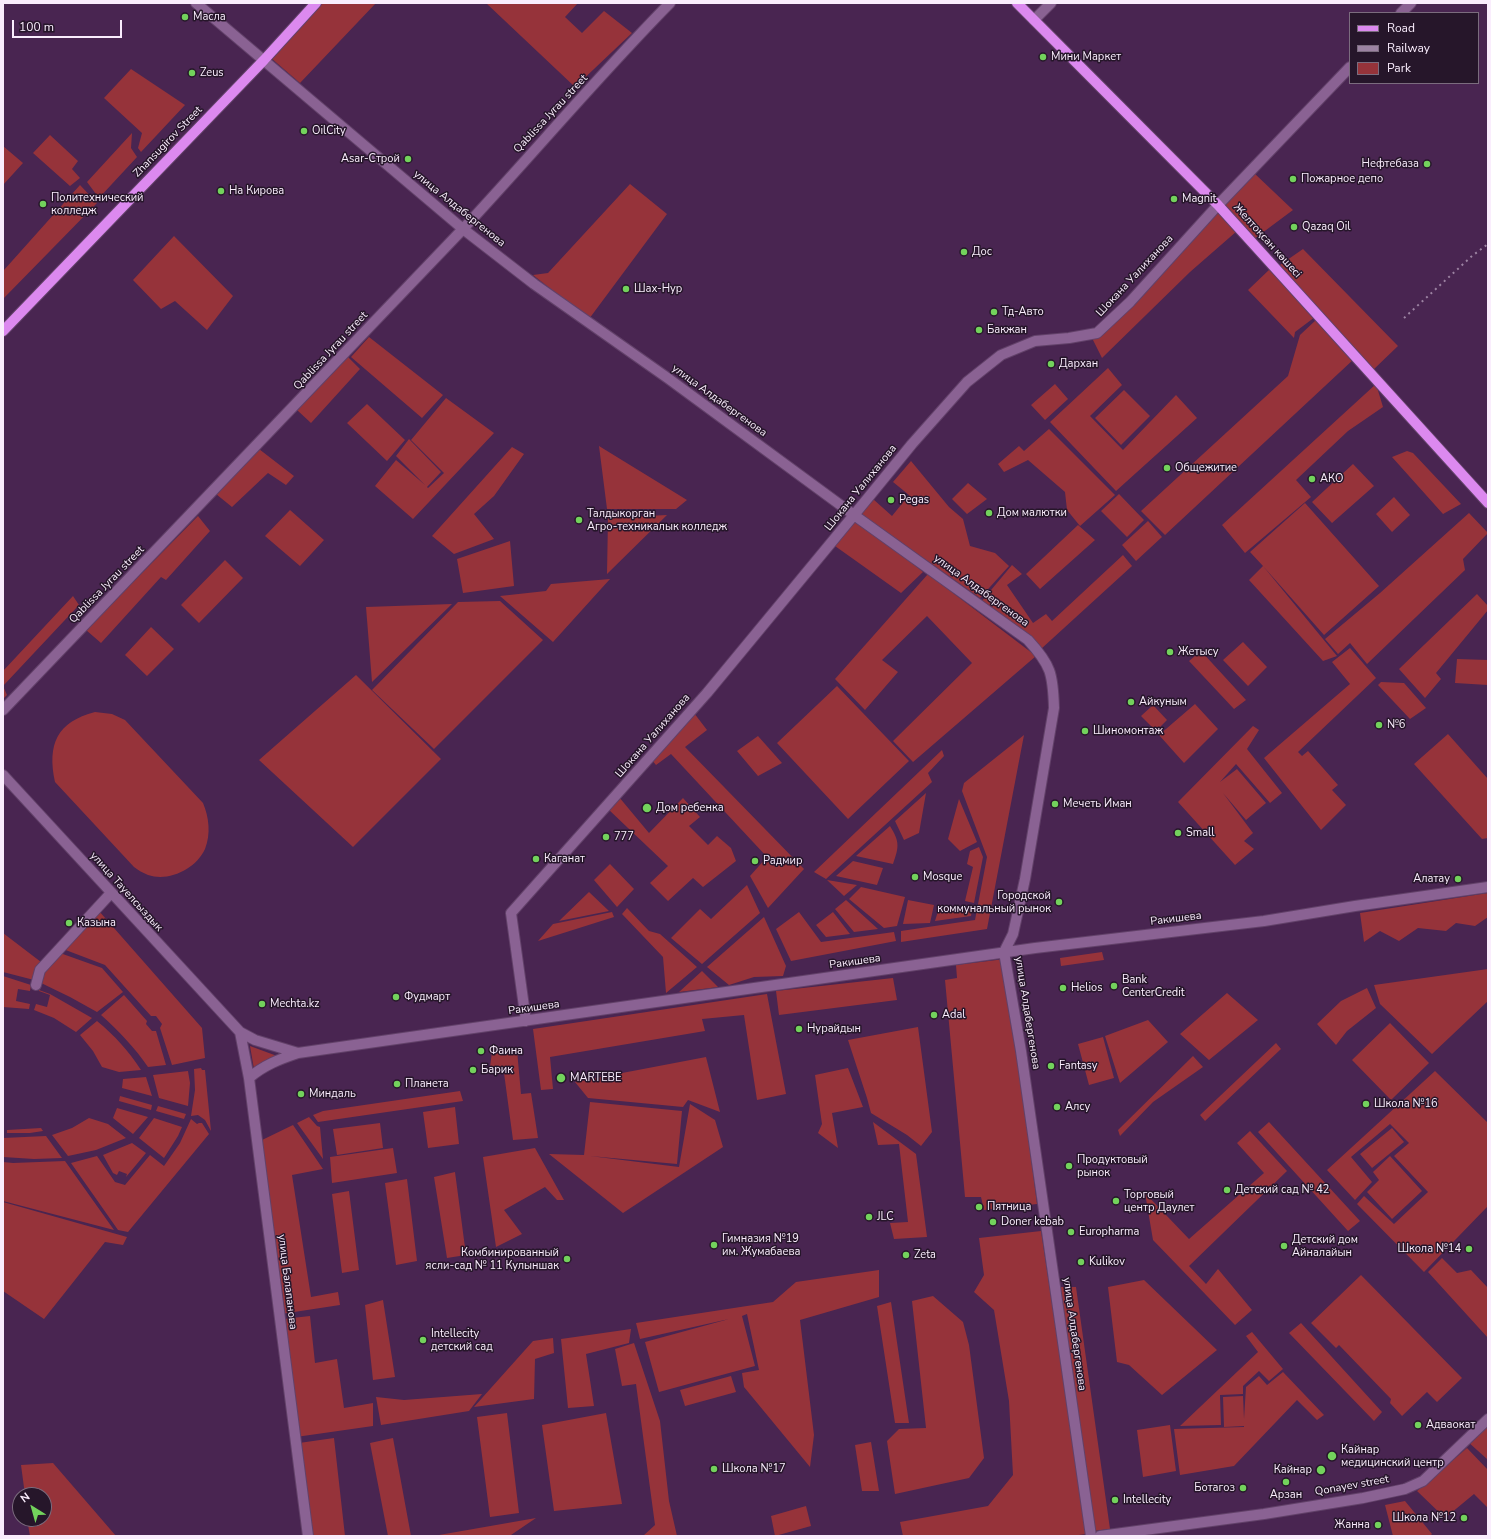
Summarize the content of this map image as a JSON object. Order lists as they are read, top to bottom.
{
  "streets": {
    "main road": ["Zhansugirov Street", "Желтоқсан көшесі"],
    "street": [
      "Qablissa Jyrau street",
      "улица Алдабергенова",
      "Шокана Уалиханова",
      "улица Тауелсыздык",
      "Ракишева",
      "улица Балапанова",
      "Qonayev street"
    ]
  },
  "crossings": [
    ["Qablissa Jyrau street", "улица Алдабергенова"],
    ["Zhansugirov Street", "улица Алдабергенова"],
    ["улица Алдабергенова", "Шокана Уалиханова"],
    ["улица Алдабергенова", "Ракишева"],
    ["Желтоқсан көшесі", "Шокана Уалиханова"],
    ["Шокана Уалиханова", "Ракишева"],
    ["улица Тауелсыздык", "Ракишева"],
    ["Ракишева", "улица Балапанова"]
  ],
  "places": [
    "Масла",
    "Мини Маркет",
    "Zeus",
    "OilCity",
    "Asar-Строй",
    "Нефтебаза",
    "Пожарное депо",
    "На Кирова",
    "Magnit",
    "Политехнический колледж",
    "Qazaq Oil",
    "Дос",
    "Шах-Нур",
    "Тд-Авто",
    "Бакжан",
    "Дархан",
    "Общежитие",
    "АКО",
    "Pegas",
    "Дом малютки",
    "Талдыкорган Агро-техникалык колледж",
    "Жетысу",
    "Айкуным",
    "№6",
    "Шиномонтаж",
    "Мечеть Иман",
    "Дом ребенка",
    "Small",
    "777",
    "Каганат",
    "Радмир",
    "Mosque",
    "Алатау",
    "Городской коммунальный рынок",
    "Казына",
    "Bank CenterCredit",
    "Helios",
    "Фудмарт",
    "Mechta.kz",
    "Adal",
    "Нурайдын",
    "Фаина",
    "Fantasy",
    "Барик",
    "MARTEBE",
    "Планета",
    "Миндаль",
    "Школа №16",
    "Алсу",
    "Продуктовый рынок",
    "Детский сад № 42",
    "Торговый центр Даулет",
    "Пятница",
    "JLC",
    "Doner kebab",
    "Europharma",
    "Гимназия №19 им. Жумабаева",
    "Детский дом Айналайын",
    "Школа №14",
    "Zeta",
    "Комбинированный ясли-сад № 11 Кулыншак",
    "Kulikov",
    "Intellecity детский сад",
    "Адваокат",
    "Кайнар медицинский центр",
    "Школа №17",
    "Кайнар",
    "Арзан",
    "Ботагоз",
    "Intellecity",
    "Школа №12",
    "Жанна"
  ],
  "legend": ["Road", "Railway", "Park"],
  "scale_bar": "100 m",
  "north": "top left"
}
